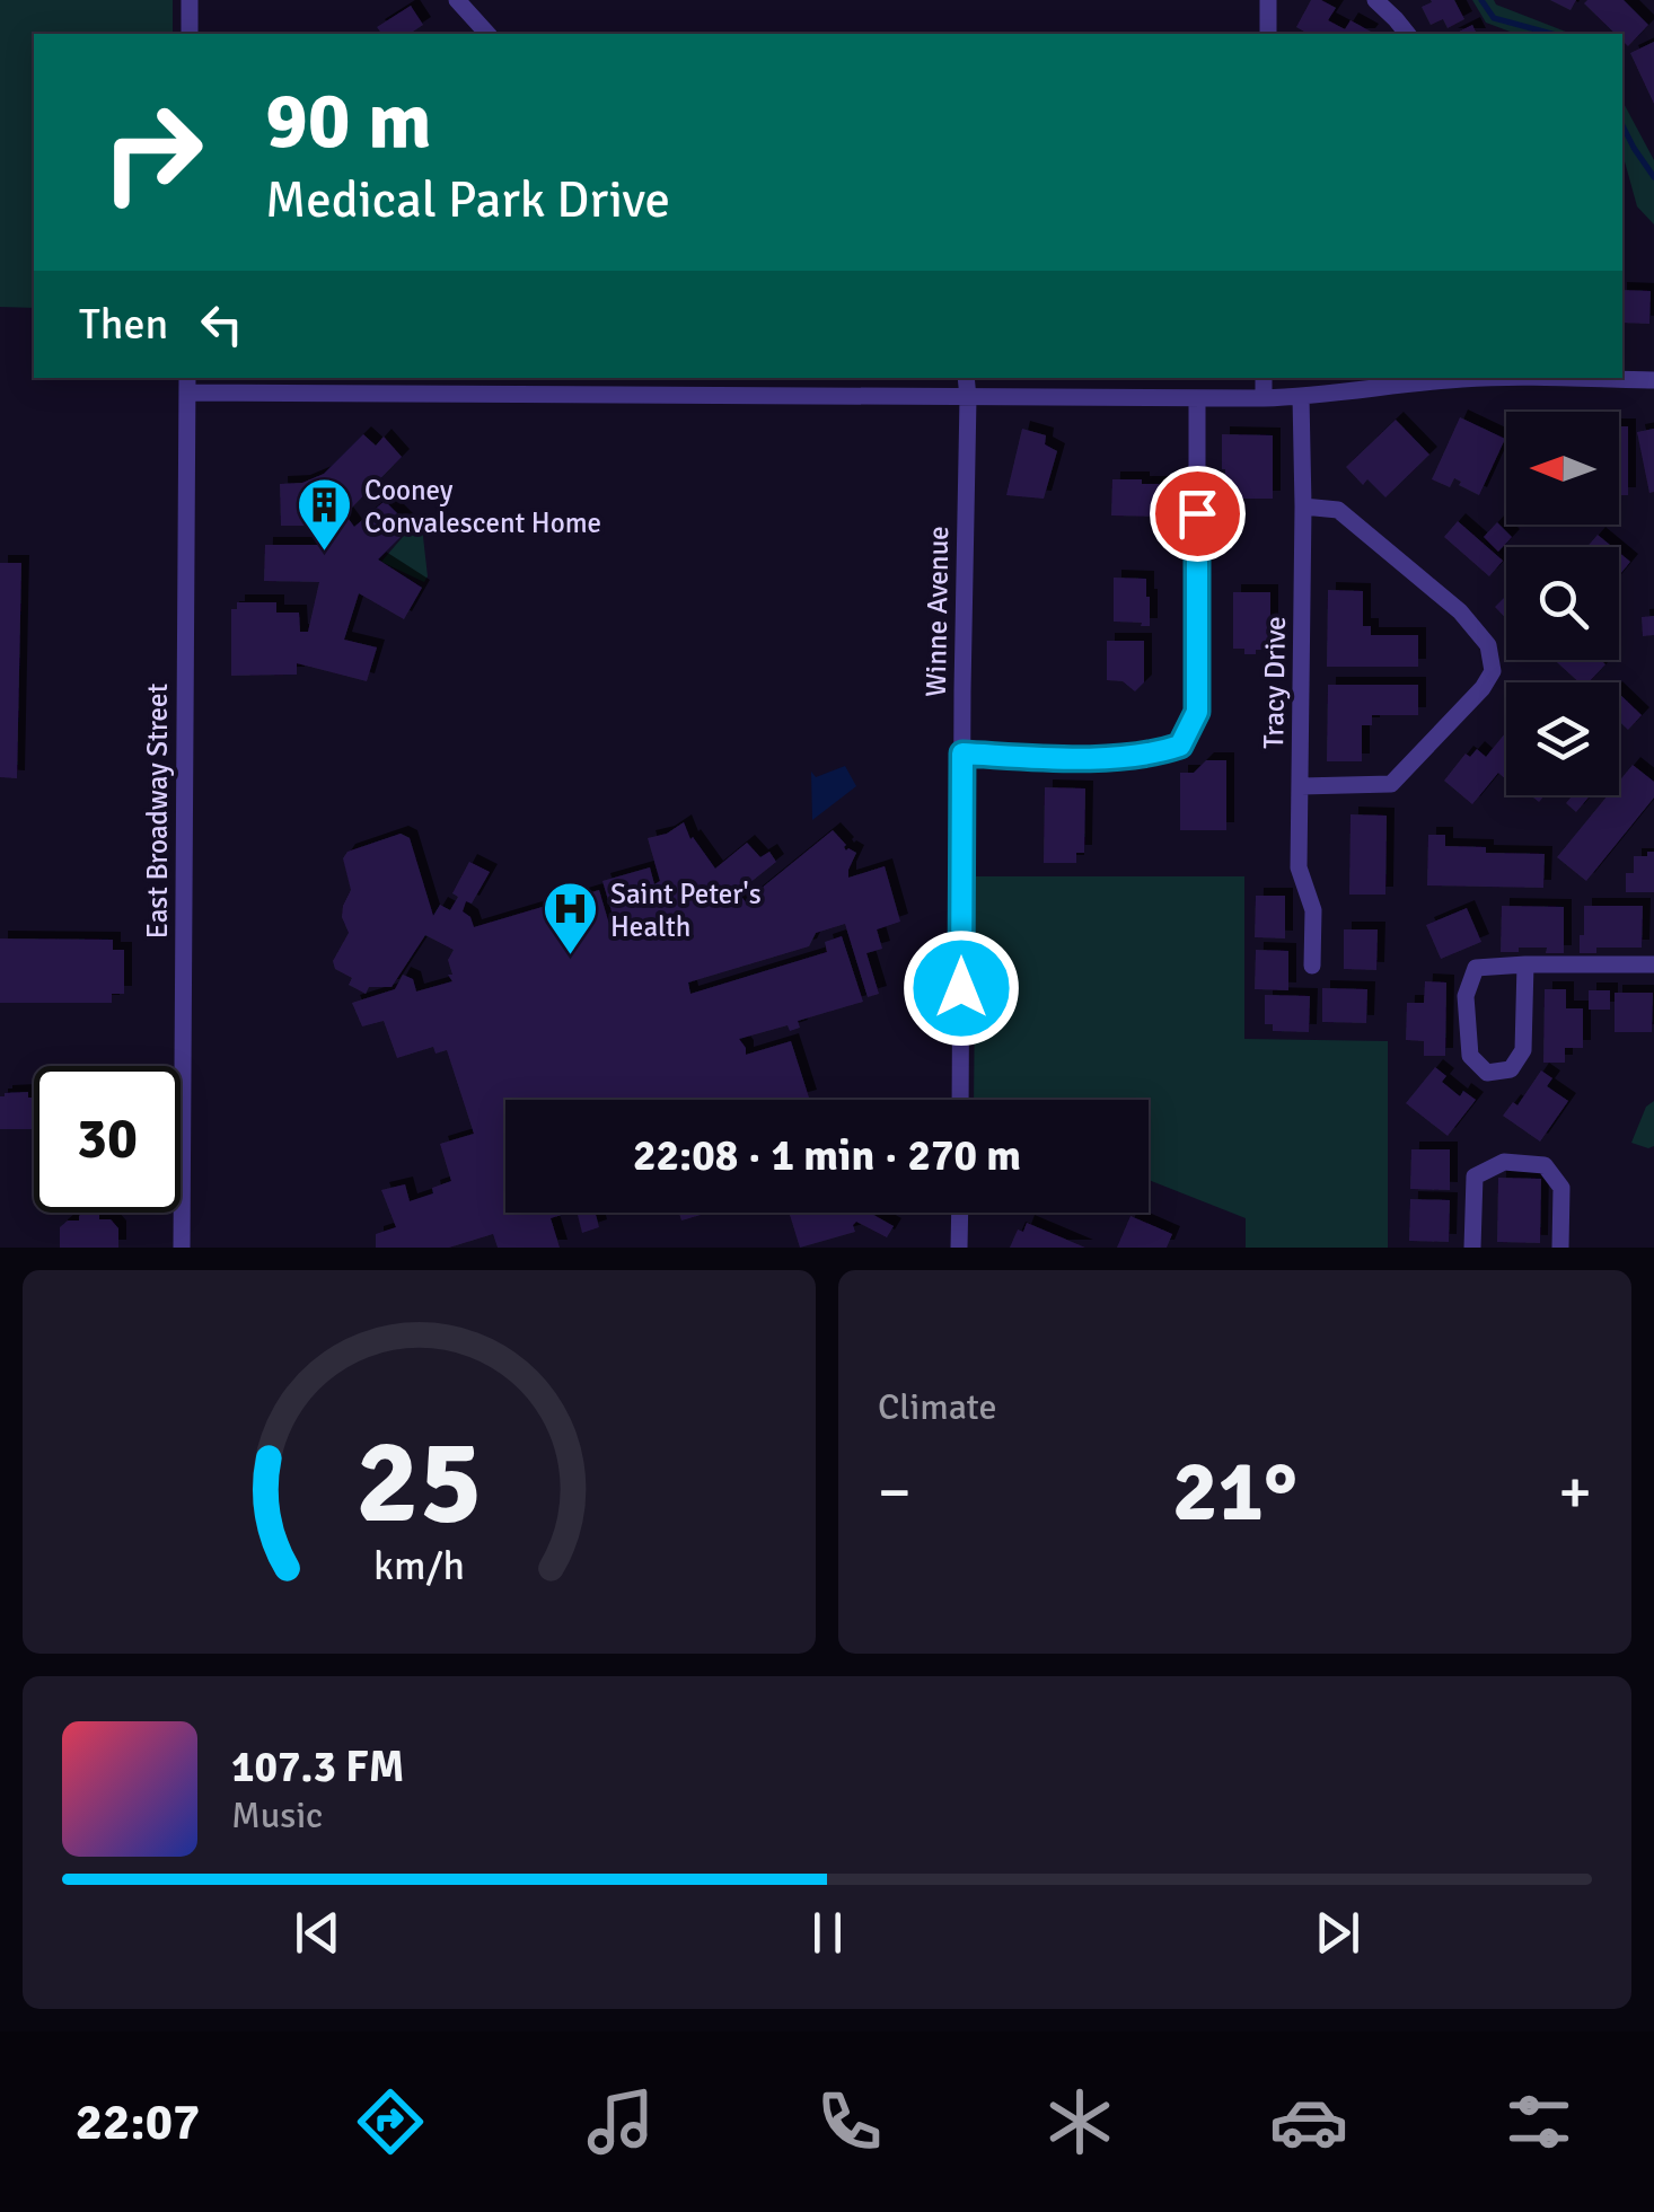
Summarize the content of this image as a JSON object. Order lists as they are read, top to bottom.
{
  "streets": {
    "street": ["Winne Avenue", "Tracy Drive", "East Broadway Street"]
  },
  "places": {
    "building": ["Cooney Convalescent Home"],
    "hospital": ["Saint Peter's Health"]
  },
  "north": "left",
  "page": {
    "turn": ["90 m", "Medical Park Drive"],
    "then": "Then",
    "limit": "30",
    "trip": "22:08 · 1 min · 270 m",
    "tile": "Climate",
    "heat": ["−", "21°", "+"],
    "song": ["107.3 FM", "Music"],
    "tabs": "22:07",
    "gauge": ["25", "km/h"]
  }
}
